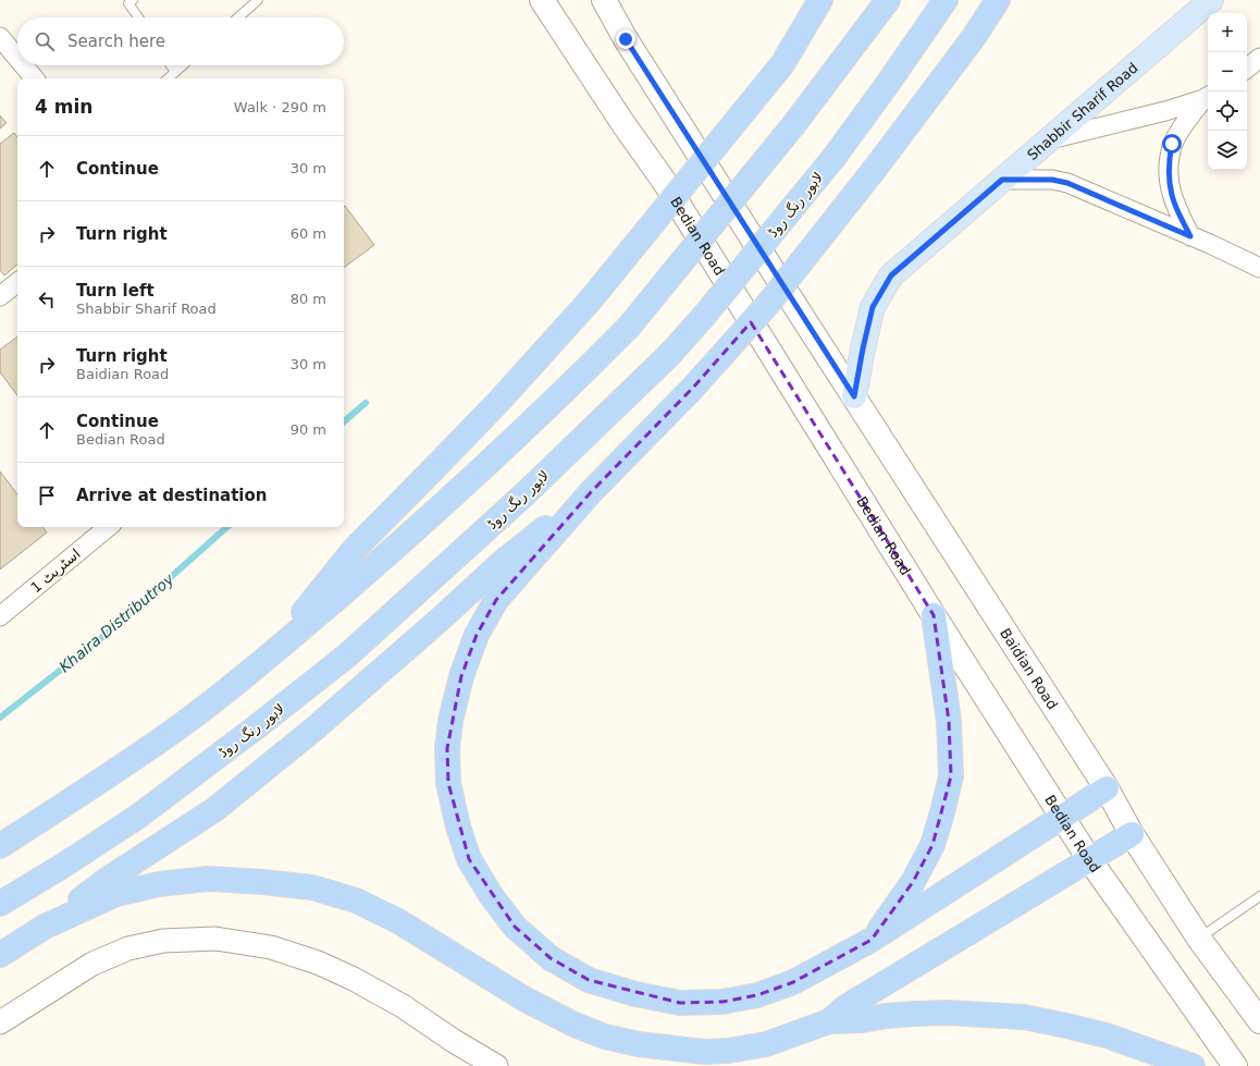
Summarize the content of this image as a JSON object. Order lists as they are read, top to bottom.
{
  "streets": {
    "highway": ["لاہور رنگ روڈ"],
    "main road": ["Shabbir Sharif Road", "Bedian Road", "Baidian Road"],
    "street": ["اسٹریٹ 1"]
  },
  "crossings": [
    ["Shabbir Sharif Road", "Baidian Road"]
  ],
  "water": ["Khaira Distributroy"],
  "page": {
    "map_buttons": ["+", "−"],
    "search": "Search here",
    "heading": ["4 min", "Walk · 290 m"],
    "list": [
      ["Continue", "30 m"],
      ["Turn right", "60 m"],
      ["Turn left", "Shabbir Sharif Road", "80 m"],
      ["Turn right", "Baidian Road", "30 m"],
      ["Continue", "Bedian Road", "90 m"],
      "Arrive at destination"
    ]
  }
}
